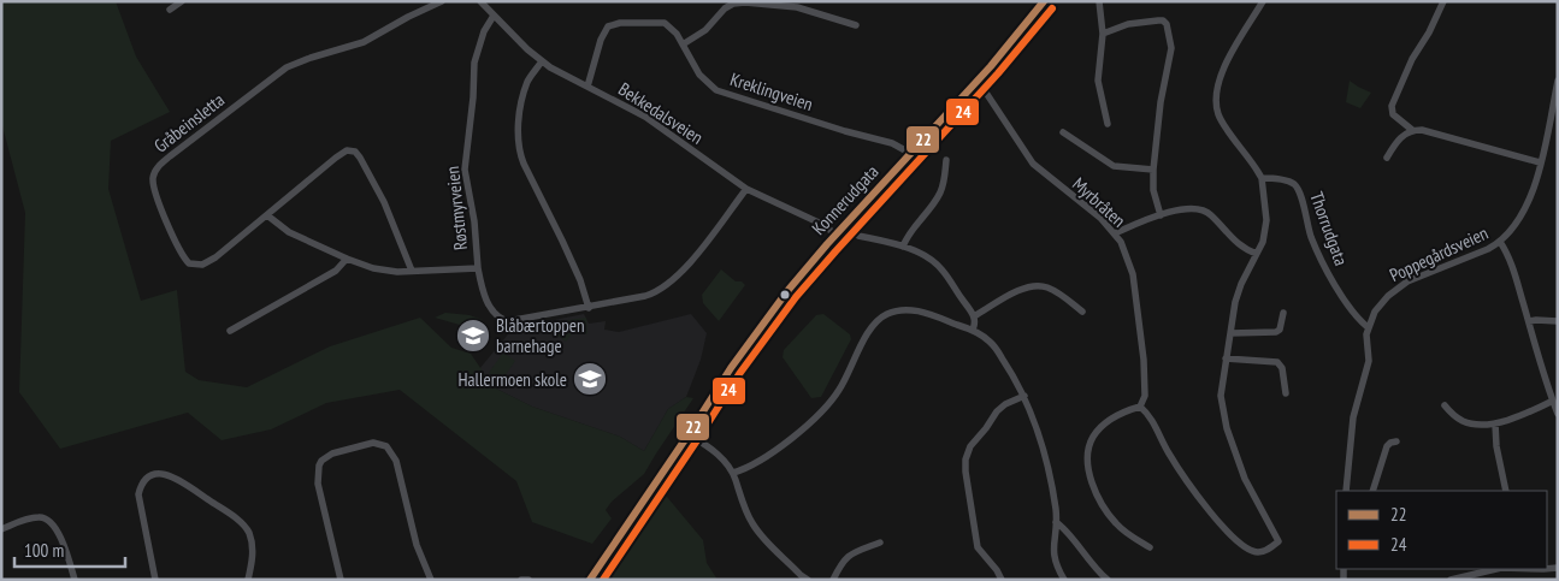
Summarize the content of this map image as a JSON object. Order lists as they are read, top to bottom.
{
  "streets": {
    "main road": ["Konnerudgata"],
    "street": [
      "Kreklingveien",
      "Bekkedalsveien",
      "Gråbeinsletta",
      "Myrbråten",
      "Røstmyrveien",
      "Thorrudgata",
      "Poppegårdsveien"
    ]
  },
  "crossings": [
    ["Kreklingveien", "Bekkedalsveien"],
    ["Kreklingveien", "Konnerudgata"],
    ["Bekkedalsveien", "Konnerudgata"],
    ["Bekkedalsveien", "Røstmyrveien"],
    ["Gråbeinsletta", "Røstmyrveien"],
    ["Konnerudgata", "Myrbråten"],
    ["Thorrudgata", "Poppegårdsveien"]
  ],
  "places": {
    "school or university": ["Blåbærtoppen barnehage", "Hallermoen skole"]
  },
  "lines": ["transit line 22", "transit line 24"],
  "legend": ["22", "24"],
  "scale_bar": "100 m"
}
